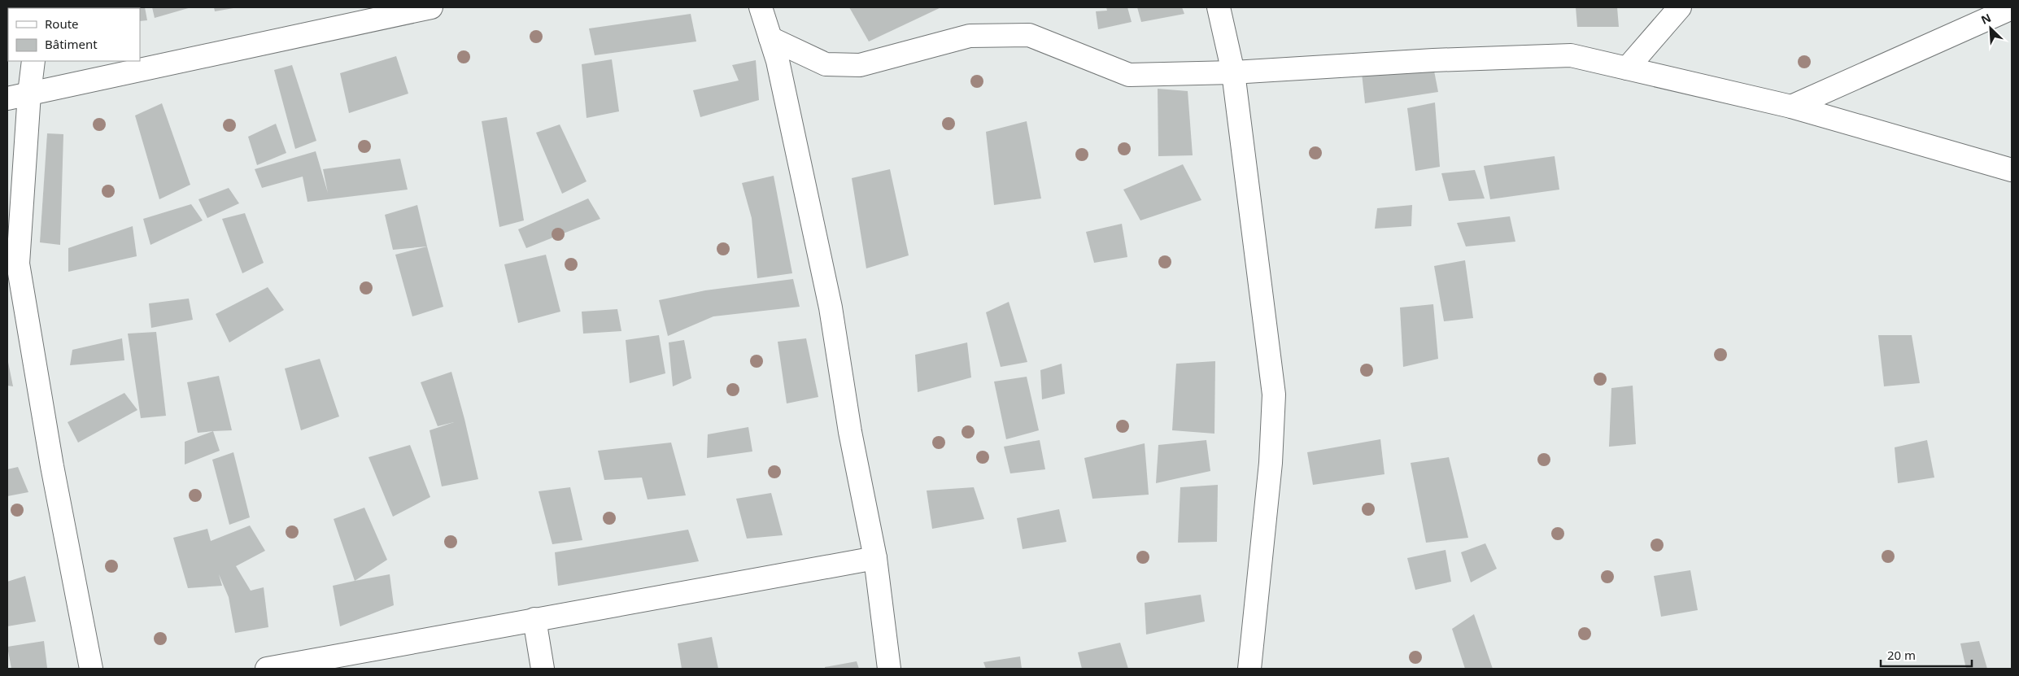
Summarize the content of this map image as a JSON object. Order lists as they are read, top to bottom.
{
  "legend": ["Route", "Bâtiment"],
  "scale_bar": "20 m",
  "north": "top left"
}
